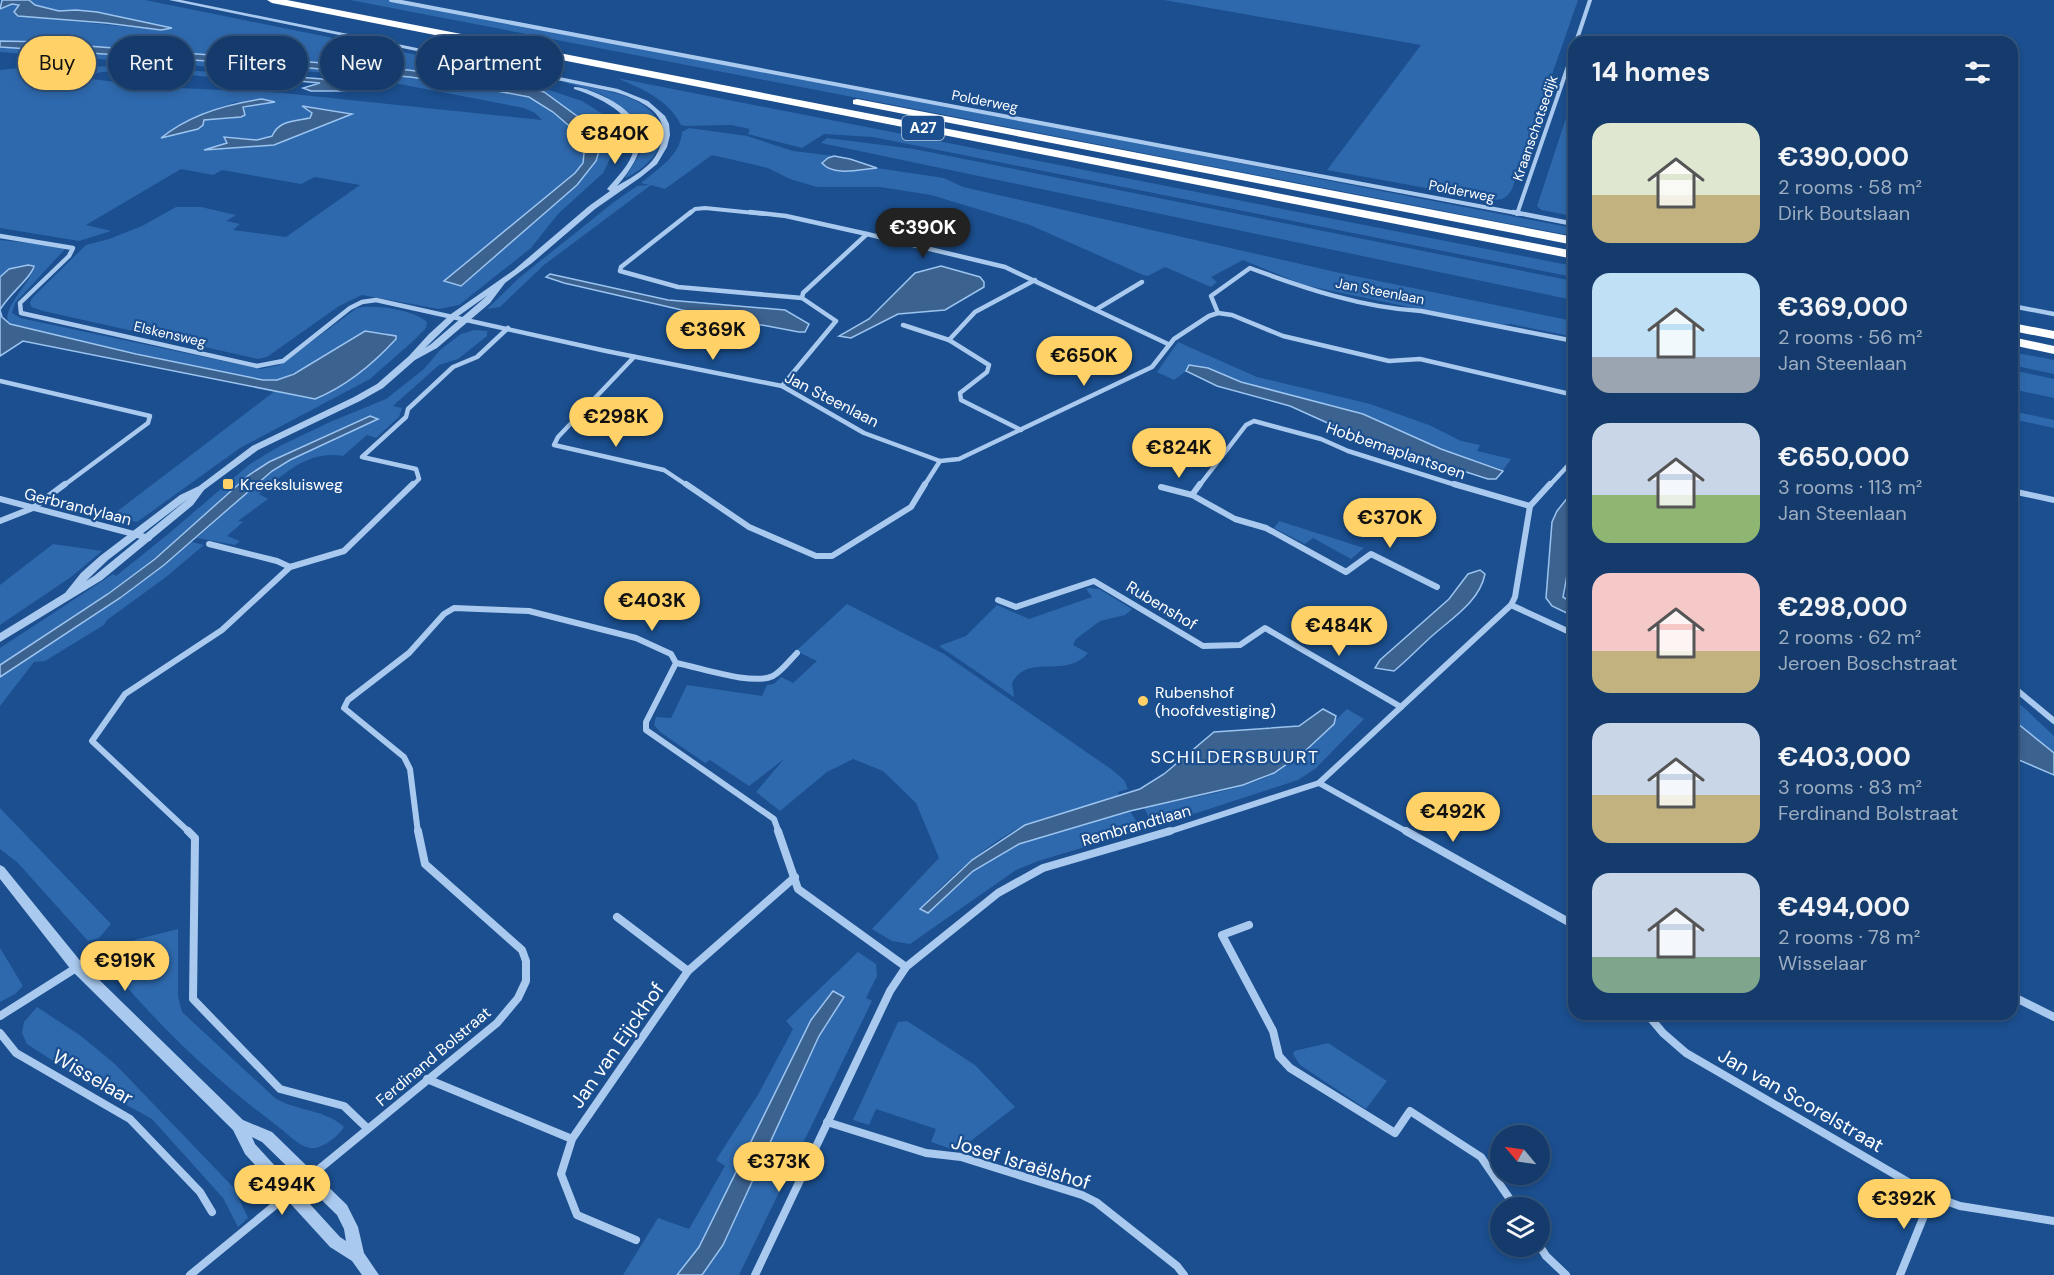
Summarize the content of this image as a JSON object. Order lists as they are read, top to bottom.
{
  "streets": {
    "highway": ["A27"],
    "street": [
      "Polderweg",
      "Kraanschotsedijk",
      "Jan Steenlaan",
      "Elskensweg",
      "Hobbemaplantsoen",
      "Gerbrandylaan",
      "Rubenshof",
      "Rembrandtlaan",
      "Jan van Eijckhof",
      "Ferdinand Bolstraat",
      "Wisselaar",
      "Jan van Scorelstraat",
      "Josef Israëlshof"
    ]
  },
  "crossings": [
    ["Polderweg", "Kraanschotsedijk"],
    ["Jan Steenlaan", "Elskensweg"],
    ["Rubenshof", "Rembrandtlaan"],
    ["Rembrandtlaan", "Josef Israëlshof"]
  ],
  "districts": ["SCHILDERSBUURT"],
  "places": {
    "transit": ["Kreeksluisweg"],
    "other": ["Rubenshof (hoofdvestiging)"]
  },
  "north": "top left",
  "page": {
    "chip": [
      "Buy",
      "Rent",
      "Filters",
      "New",
      "Apartment"
    ],
    "heading": "14 homes",
    "list": [
      {
        "name": "€390,000",
        "note": "2 rooms · 58 m² · Dirk Boutslaan"
      },
      {
        "name": "€369,000",
        "note": "2 rooms · 56 m² · Jan Steenlaan"
      },
      {
        "name": "€650,000",
        "note": "3 rooms · 113 m² · Jan Steenlaan"
      },
      {
        "name": "€298,000",
        "note": "2 rooms · 62 m² · Jeroen Boschstraat"
      },
      {
        "name": "€403,000",
        "note": "3 rooms · 83 m² · Ferdinand Bolstraat"
      },
      {
        "name": "€494,000",
        "note": "2 rooms · 78 m² · Wisselaar"
      }
    ],
    "price": [
      "€840K",
      "€390K",
      "€369K",
      "€650K",
      "€298K",
      "€824K",
      "€370K",
      "€403K",
      "€484K",
      "€492K",
      "€919K",
      "€373K",
      "€494K",
      "€392K"
    ]
  }
}
